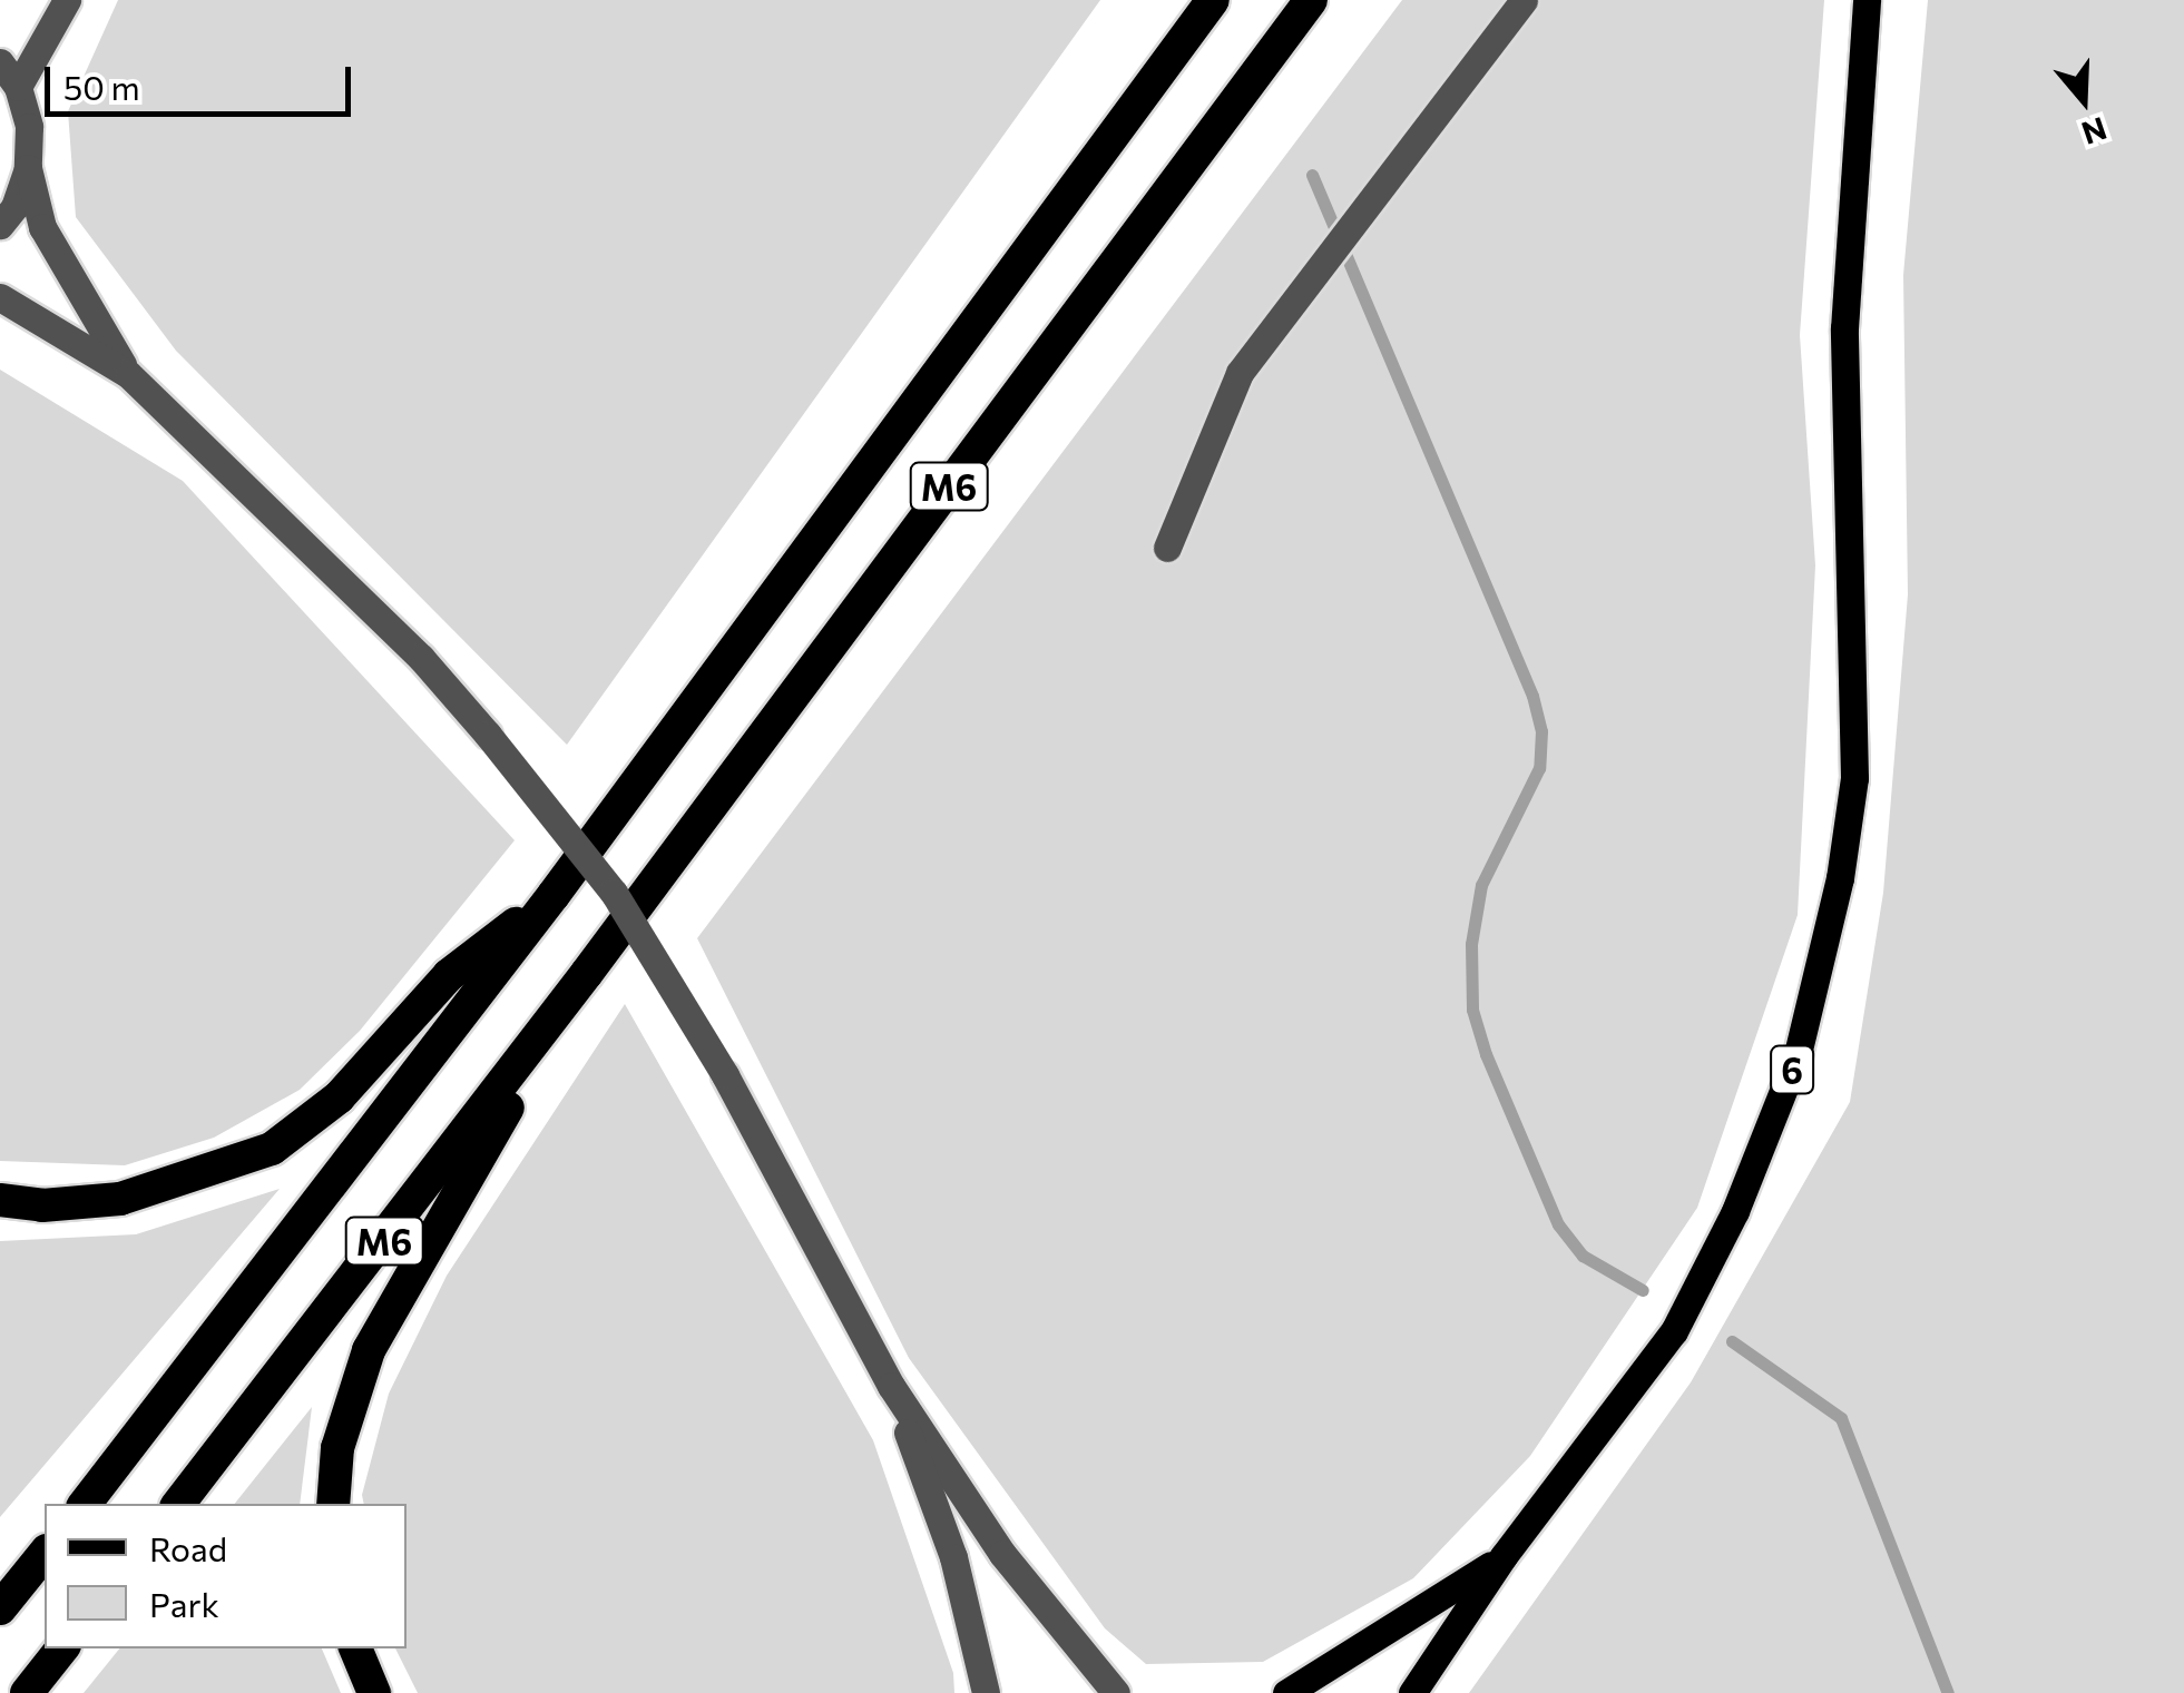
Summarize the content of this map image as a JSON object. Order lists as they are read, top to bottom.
{
  "streets": {
    "highway": ["M6"],
    "main road": ["6"]
  },
  "legend": ["Road", "Park"],
  "scale_bar": "50 m",
  "north": "bottom"
}
